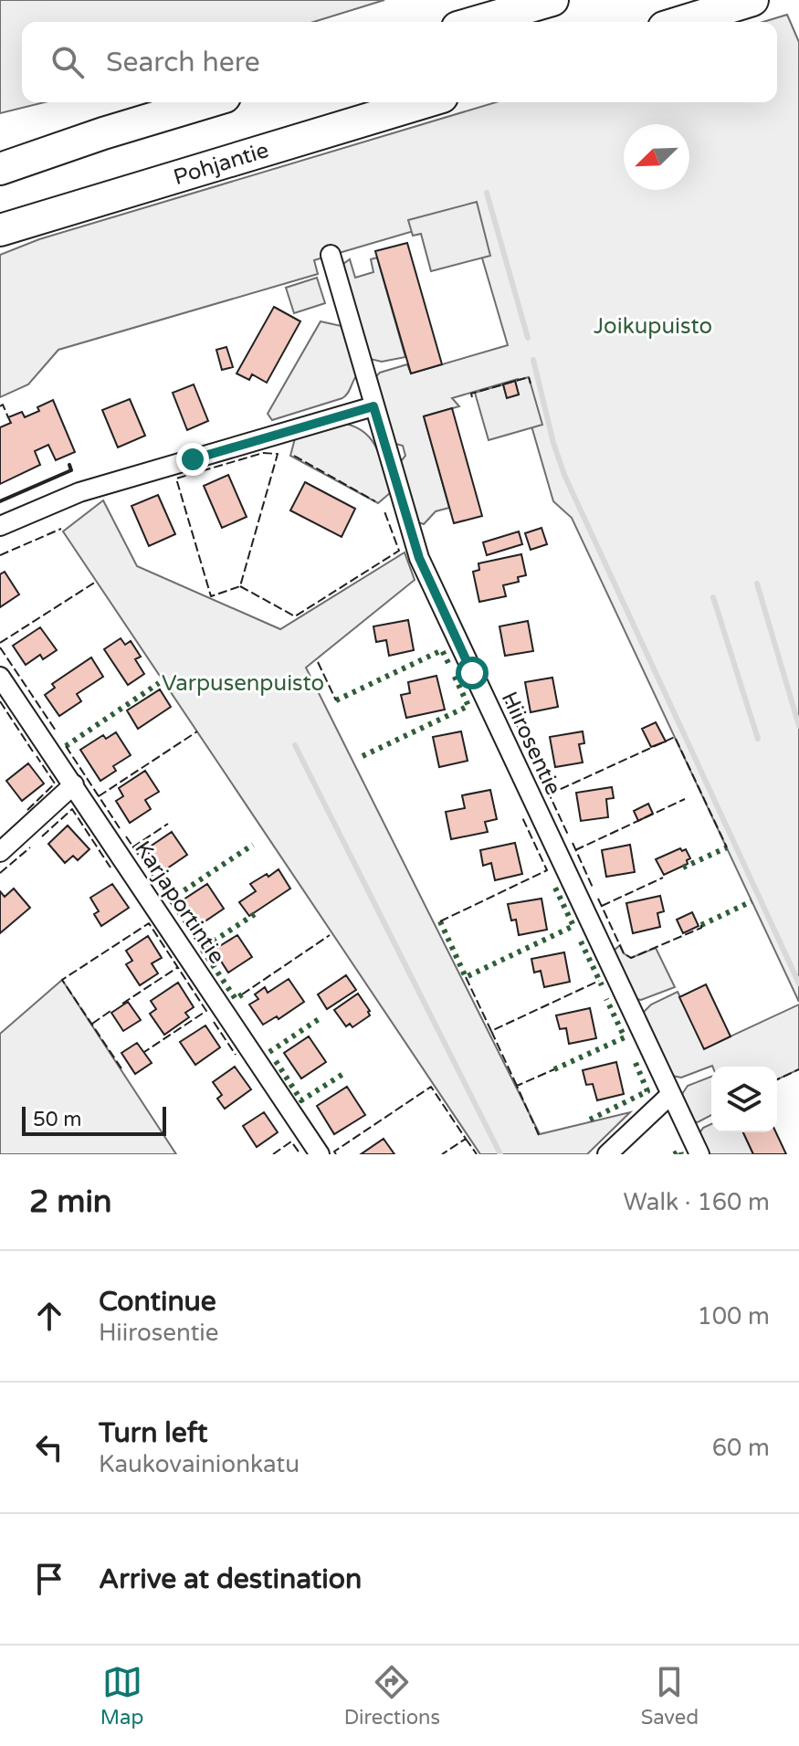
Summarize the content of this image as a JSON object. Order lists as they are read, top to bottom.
{
  "streets": {
    "highway": ["Pohjantie"],
    "street": ["Hiirosentie", "Karjaportintie"]
  },
  "parks": ["Joikupuisto", "Varpusenpuisto"],
  "scale_bar": "50 m",
  "north": "bottom left",
  "page": {
    "search": "Search here",
    "scale": "50 m",
    "heading": ["2 min", "Walk · 160 m"],
    "list": [
      ["Continue", "Hiirosentie", "100 m"],
      ["Turn left", "Kaukovainionkatu", "60 m"],
      "Arrive at destination"
    ],
    "nav": ["Map", "Directions", "Saved"]
  }
}
